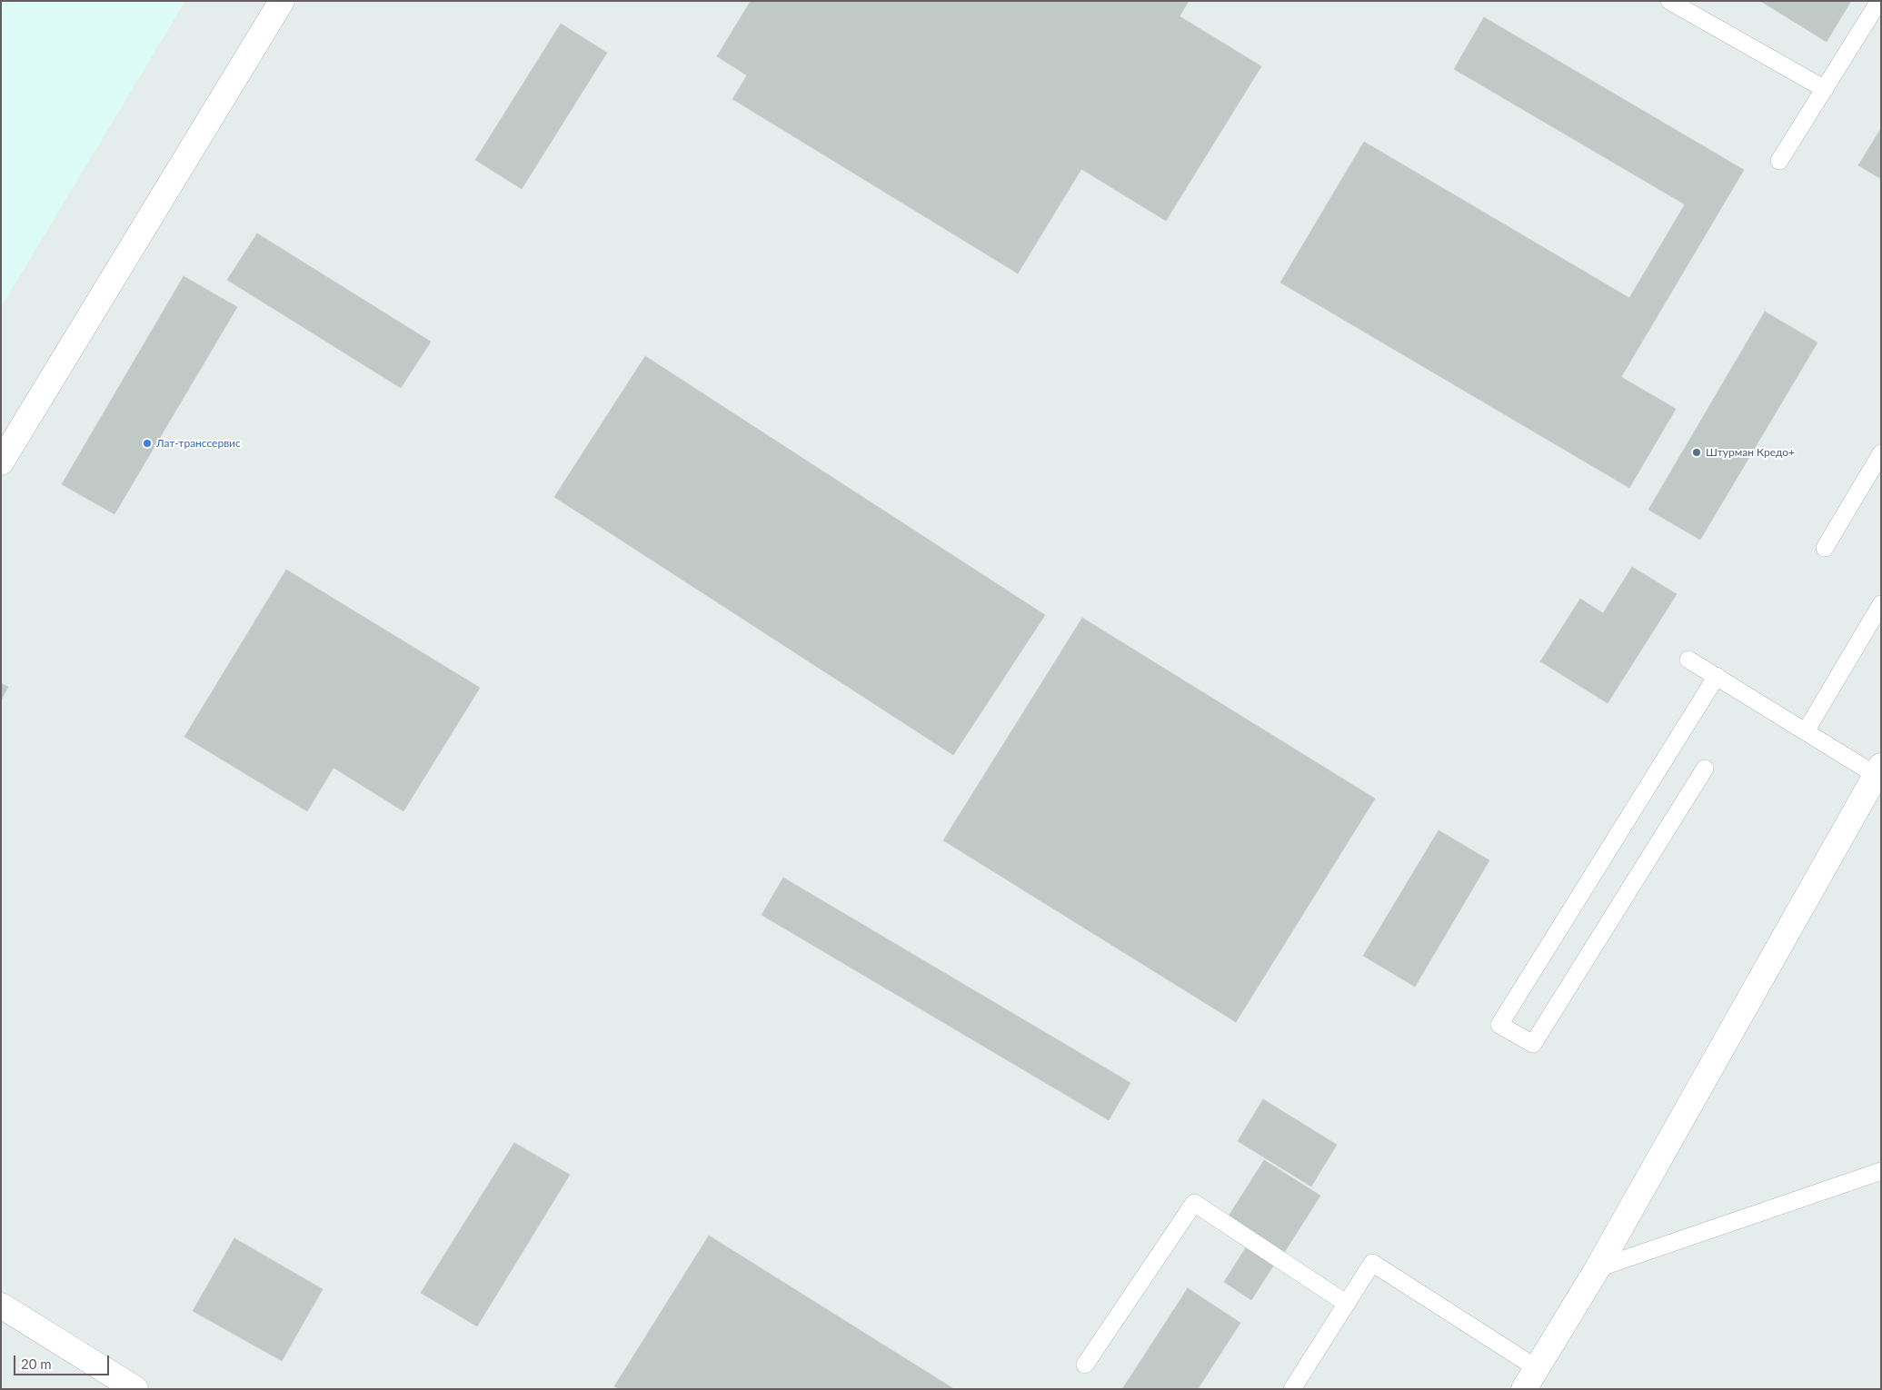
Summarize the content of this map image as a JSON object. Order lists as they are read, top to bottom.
{
  "places": ["Лат-транссервис", "Штурман Кредо+"],
  "scale_bar": "20 m"
}
